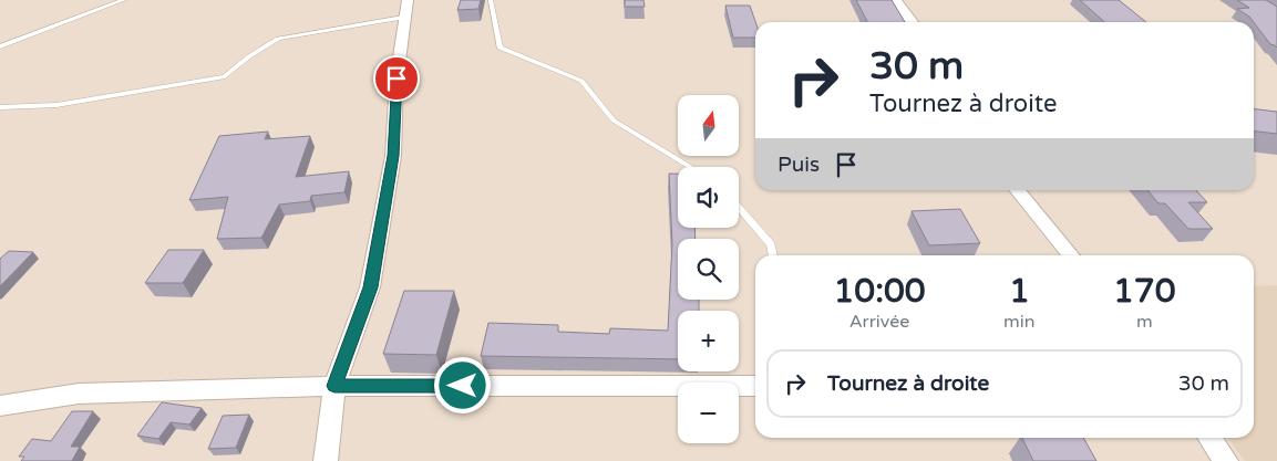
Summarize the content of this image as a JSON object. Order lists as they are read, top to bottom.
{
  "north": "top",
  "page": {
    "turn": ["30 m", "Tournez à droite"],
    "map_buttons": ["+", "−"],
    "then": "Puis",
    "eta": [
      "10:00",
      "Arrivée",
      "1",
      "min",
      "170",
      "m"
    ],
    "list": [
      {
        "name": "Tournez à droite",
        "value": "30 m"
      }
    ]
  }
}
